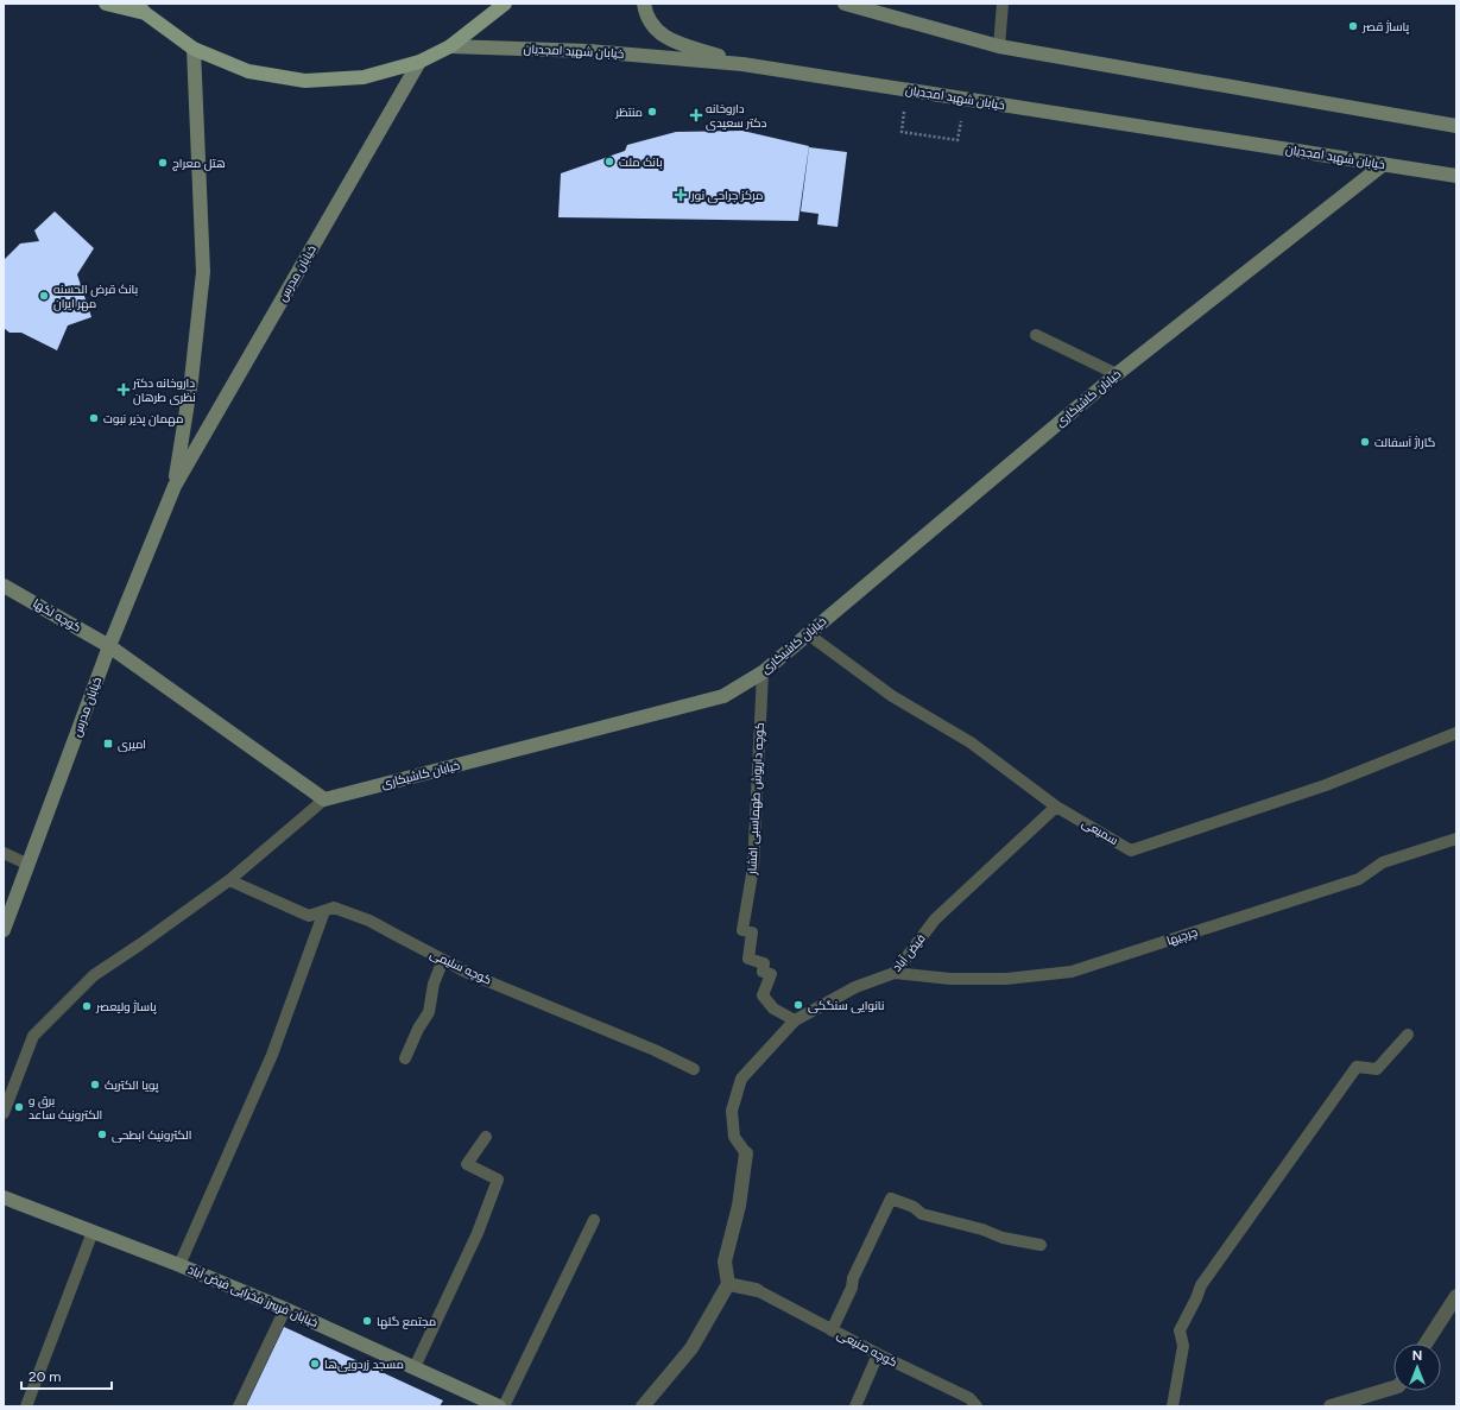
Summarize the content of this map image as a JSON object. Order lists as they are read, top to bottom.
{
  "streets": {
    "main road": [
      "خیابان شهید امجدیان",
      "خیابان مدرس",
      "خیابان کاشیکاری",
      "کوچه لکها",
      "خیابان فریبرز فخرایی فیض آباد"
    ],
    "lane": [
      "کوچه داریوش طهماسبی افشار",
      "سمیعی",
      "چرچیها",
      "فیض آباد",
      "کوچه سلیمی",
      "کوچه صنیعی"
    ]
  },
  "crossings": [
    ["خیابان شهید امجدیان", "خیابان کاشیکاری"],
    ["خیابان مدرس", "کوچه لکها"],
    ["خیابان کاشیکاری", "کوچه داریوش طهماسبی افشار"],
    ["خیابان کاشیکاری", "سمیعی"],
    ["کوچه داریوش طهماسبی افشار", "فیض آباد"],
    ["سمیعی", "فیض آباد"],
    ["چرچیها", "فیض آباد"]
  ],
  "places": {
    "other": [
      "پاساژ قصر",
      "منتظر",
      "بانک ملت",
      "هتل معراج",
      "بانک قرض الحسنه مهر ایران",
      "مهمان پذیر نبوت",
      "گاراژ آسفالت",
      "نانوایی سنگکی",
      "پاساژ ولیعصر",
      "پویا الکتریک",
      "برق و الکترونیک ساعد",
      "الکترونیک ابطحی",
      "مجتمع گلها",
      "مسجد زردویی‌ها"
    ],
    "health": ["داروخانه دکتر سعیدی", "مرکز جراحی نور", "داروخانه دکتر نظری طرهان"],
    "transit": ["امیری"]
  },
  "scale_bar": "20 m",
  "north": "top"
}
